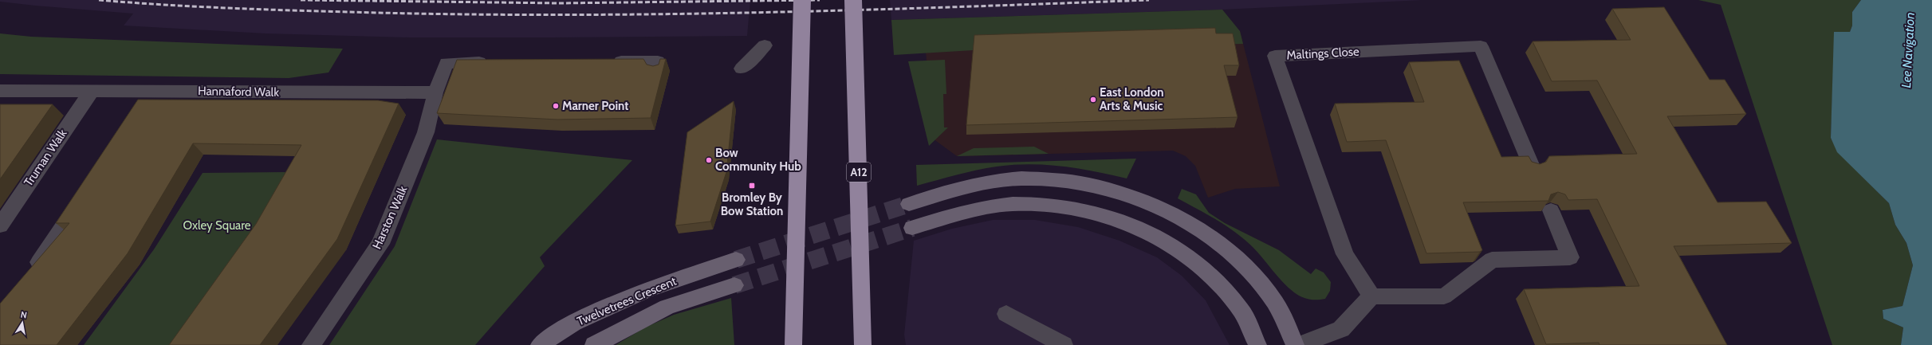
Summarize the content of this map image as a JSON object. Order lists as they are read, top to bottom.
{
  "streets": {
    "highway": ["A12"],
    "street": [
      "Maltings Close",
      "Hannaford Walk",
      "Truman Walk",
      "Harston Walk",
      "Twelvetrees Crescent"
    ]
  },
  "crossings": [
    ["Hannaford Walk", "Truman Walk"],
    ["Hannaford Walk", "Harston Walk"]
  ],
  "water": ["Lee Navigation"],
  "parks": ["Oxley Square"],
  "places": {
    "other": ["East London Arts & Music", "Marner Point", "Bow Community Hub"],
    "transit": ["Bromley By Bow Station"]
  },
  "north": "top"
}
